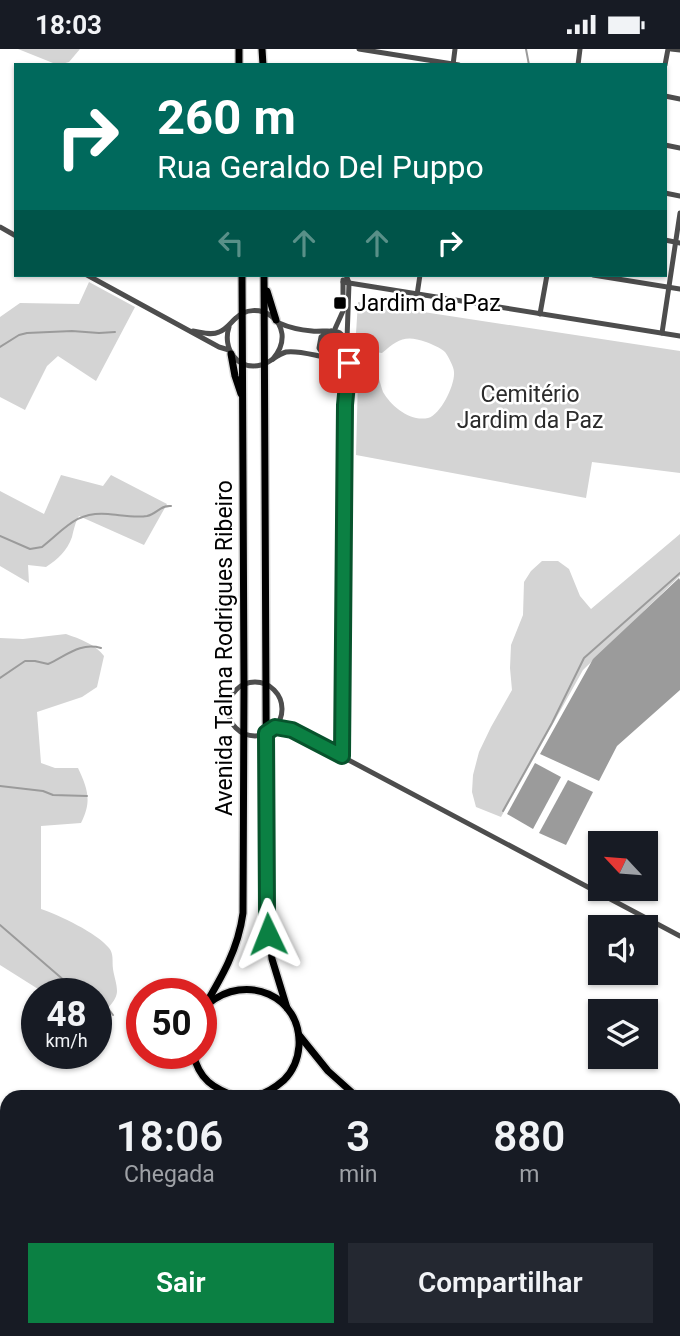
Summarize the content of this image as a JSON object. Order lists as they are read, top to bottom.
{
  "streets": {
    "main road": ["Avenida Talma Rodrigues Ribeiro"]
  },
  "parks": ["Cemitério Jardim da Paz"],
  "places": {
    "transit": ["Jardim da Paz"]
  },
  "north": "top left",
  "page": {
    "status": "18:03",
    "turn": ["260 m", "Rua Geraldo Del Puppo"],
    "speed": "48 km/h",
    "limit": "50",
    "eta": [
      "18:06",
      "Chegada",
      "3",
      "min",
      "880",
      "m"
    ],
    "buttons": ["Sair", "Compartilhar"]
  }
}
